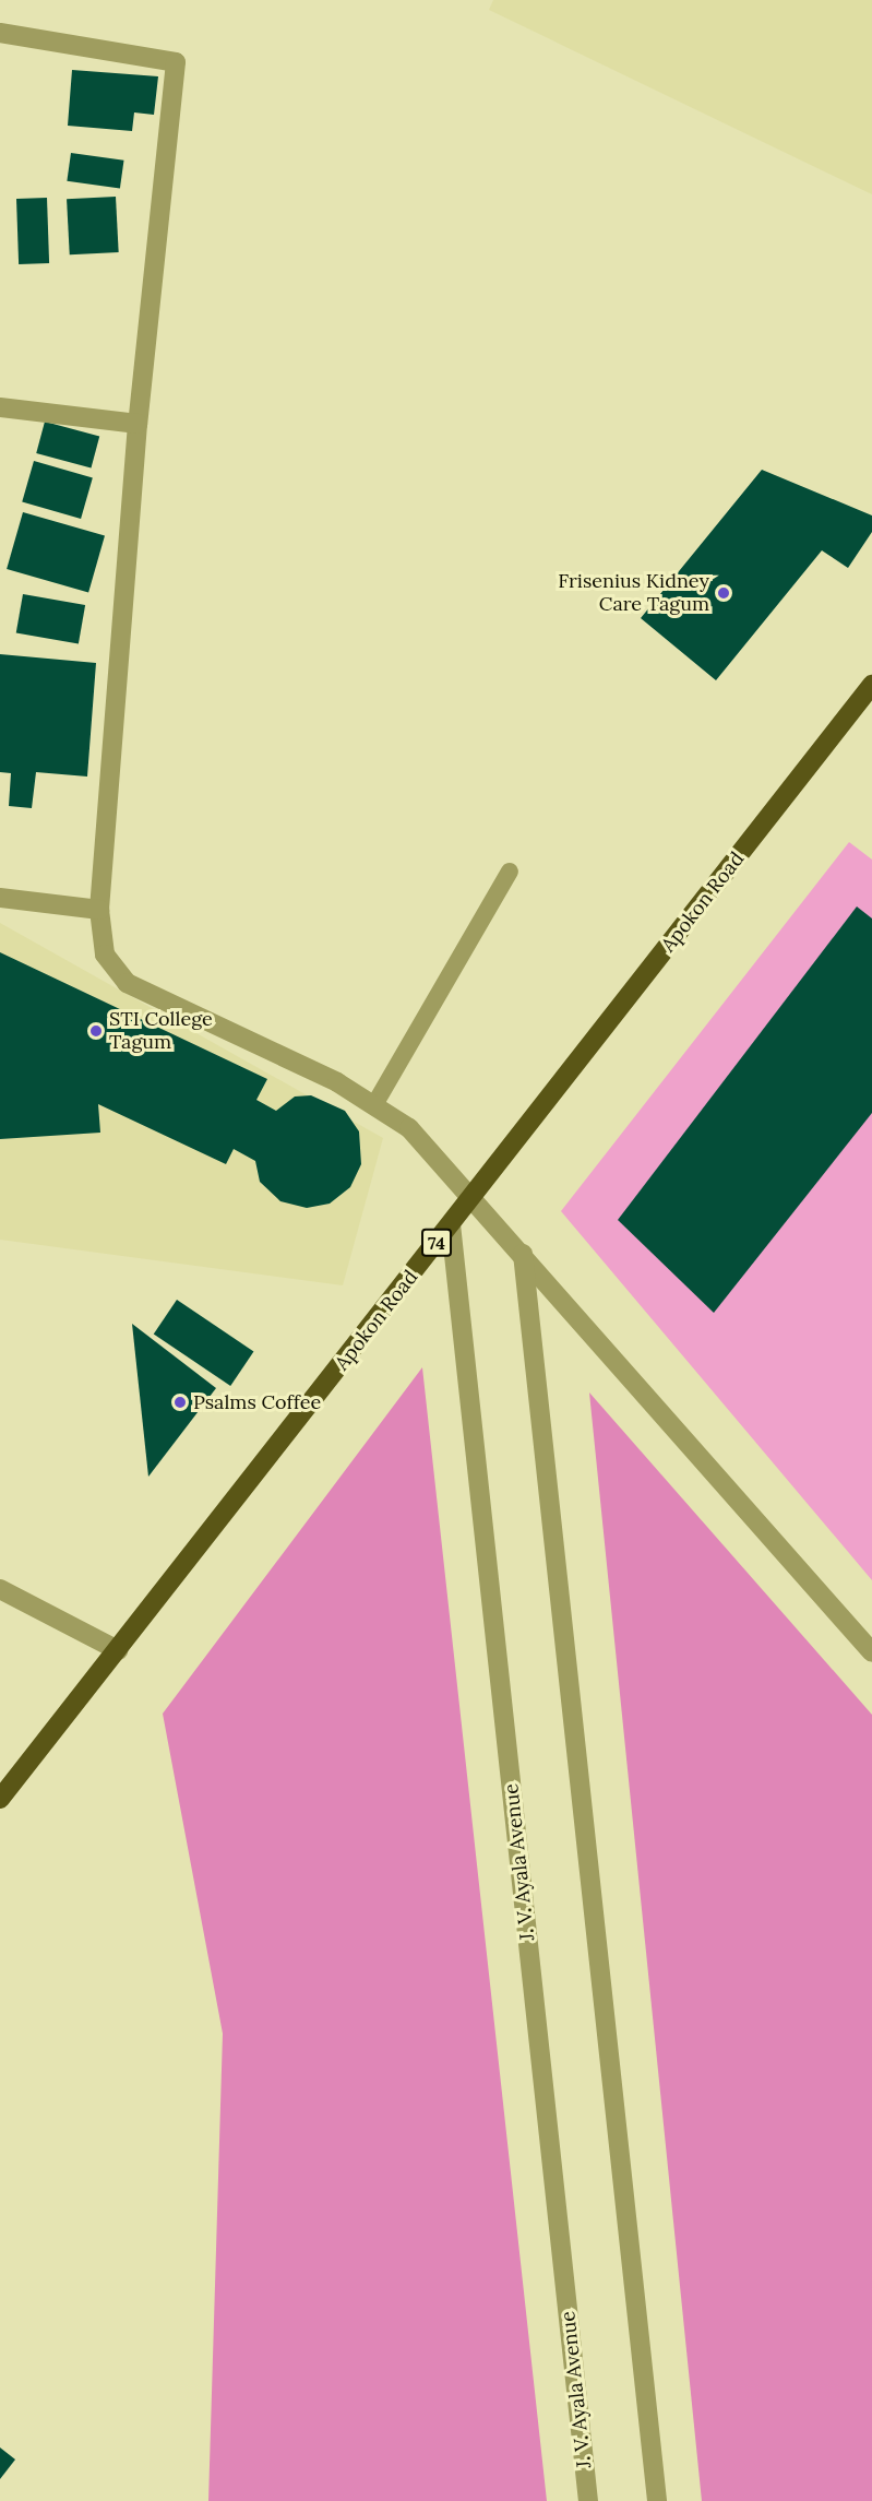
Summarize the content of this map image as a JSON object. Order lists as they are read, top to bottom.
{
  "streets": {
    "highway": ["Apokon Road", "74"],
    "street": ["J. V. Ayala Avenue"]
  },
  "crossings": [
    ["Apokon Road", "J. V. Ayala Avenue"]
  ],
  "places": ["Frisenius Kidney Care Tagum", "STI College Tagum", "Psalms Coffee"]
}
